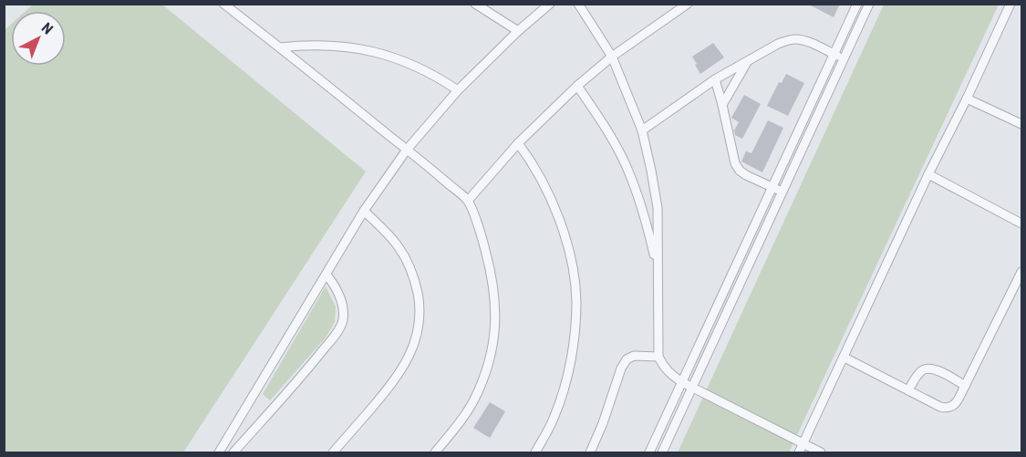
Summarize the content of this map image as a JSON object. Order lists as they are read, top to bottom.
{
  "north": "top right"
}
